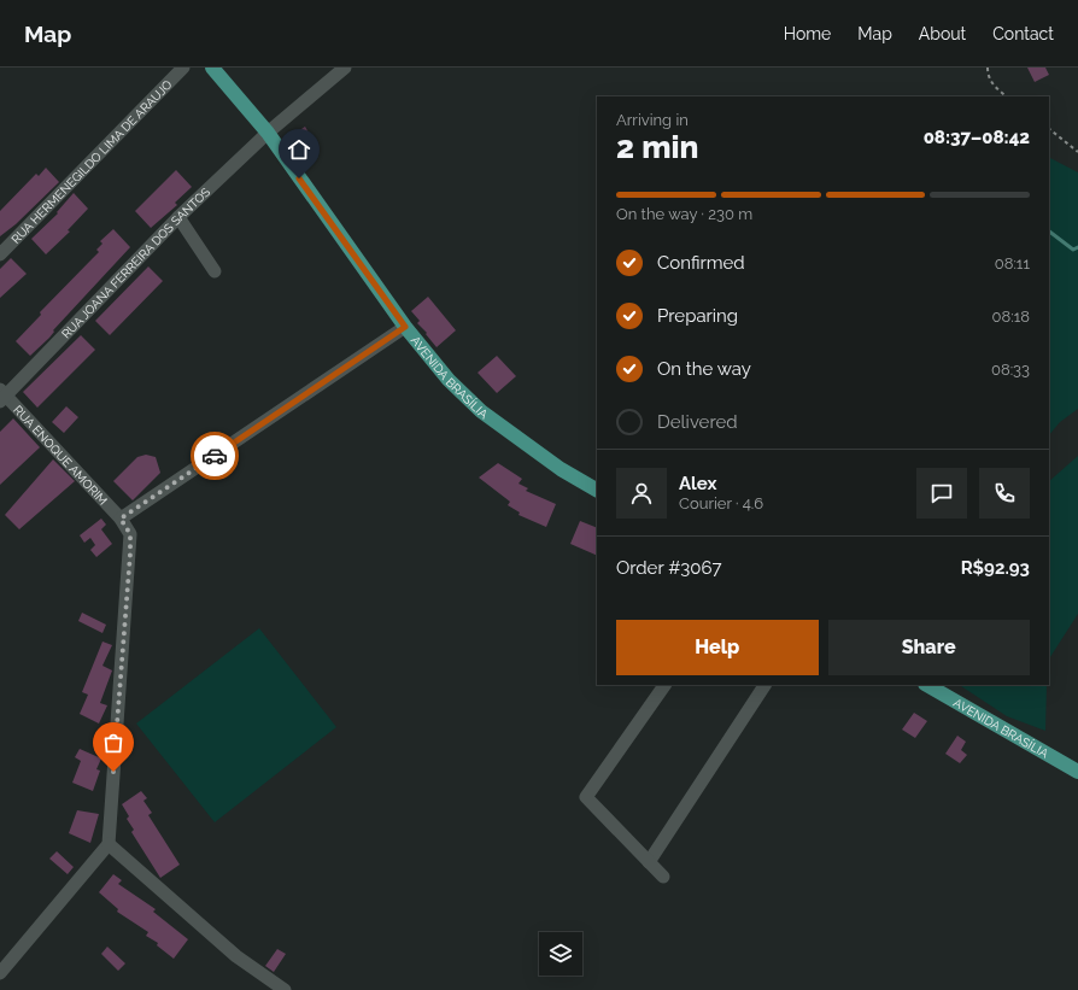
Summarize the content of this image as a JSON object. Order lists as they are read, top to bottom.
{
  "streets": {
    "main road": ["AVENIDA BRASÍLIA"],
    "street": ["RUA HERMENEGILDO LIMA DE ARAUJO", "RUA JOANA FERREIRA DOS SANTOS", "RUA ENOQUE AMORIM"]
  },
  "crossings": [
    ["RUA JOANA FERREIRA DOS SANTOS", "AVENIDA BRASÍLIA"],
    ["RUA JOANA FERREIRA DOS SANTOS", "RUA ENOQUE AMORIM"]
  ],
  "page": {
    "header": "Map",
    "nav": [
      "Home",
      "Map",
      "About",
      "Contact"
    ],
    "heading": ["2 min", "Arriving in", "08:37–08:42"],
    "panel": [
      "Alex",
      "Courier · 4.6",
      "Order #3067",
      "R$92.93"
    ],
    "bar": "On the way · 230 m",
    "list": [
      ["Confirmed", "08:11"],
      ["Preparing", "08:18"],
      ["On the way", "08:33"],
      "Delivered"
    ],
    "buttons": ["Help", "Share"]
  }
}
